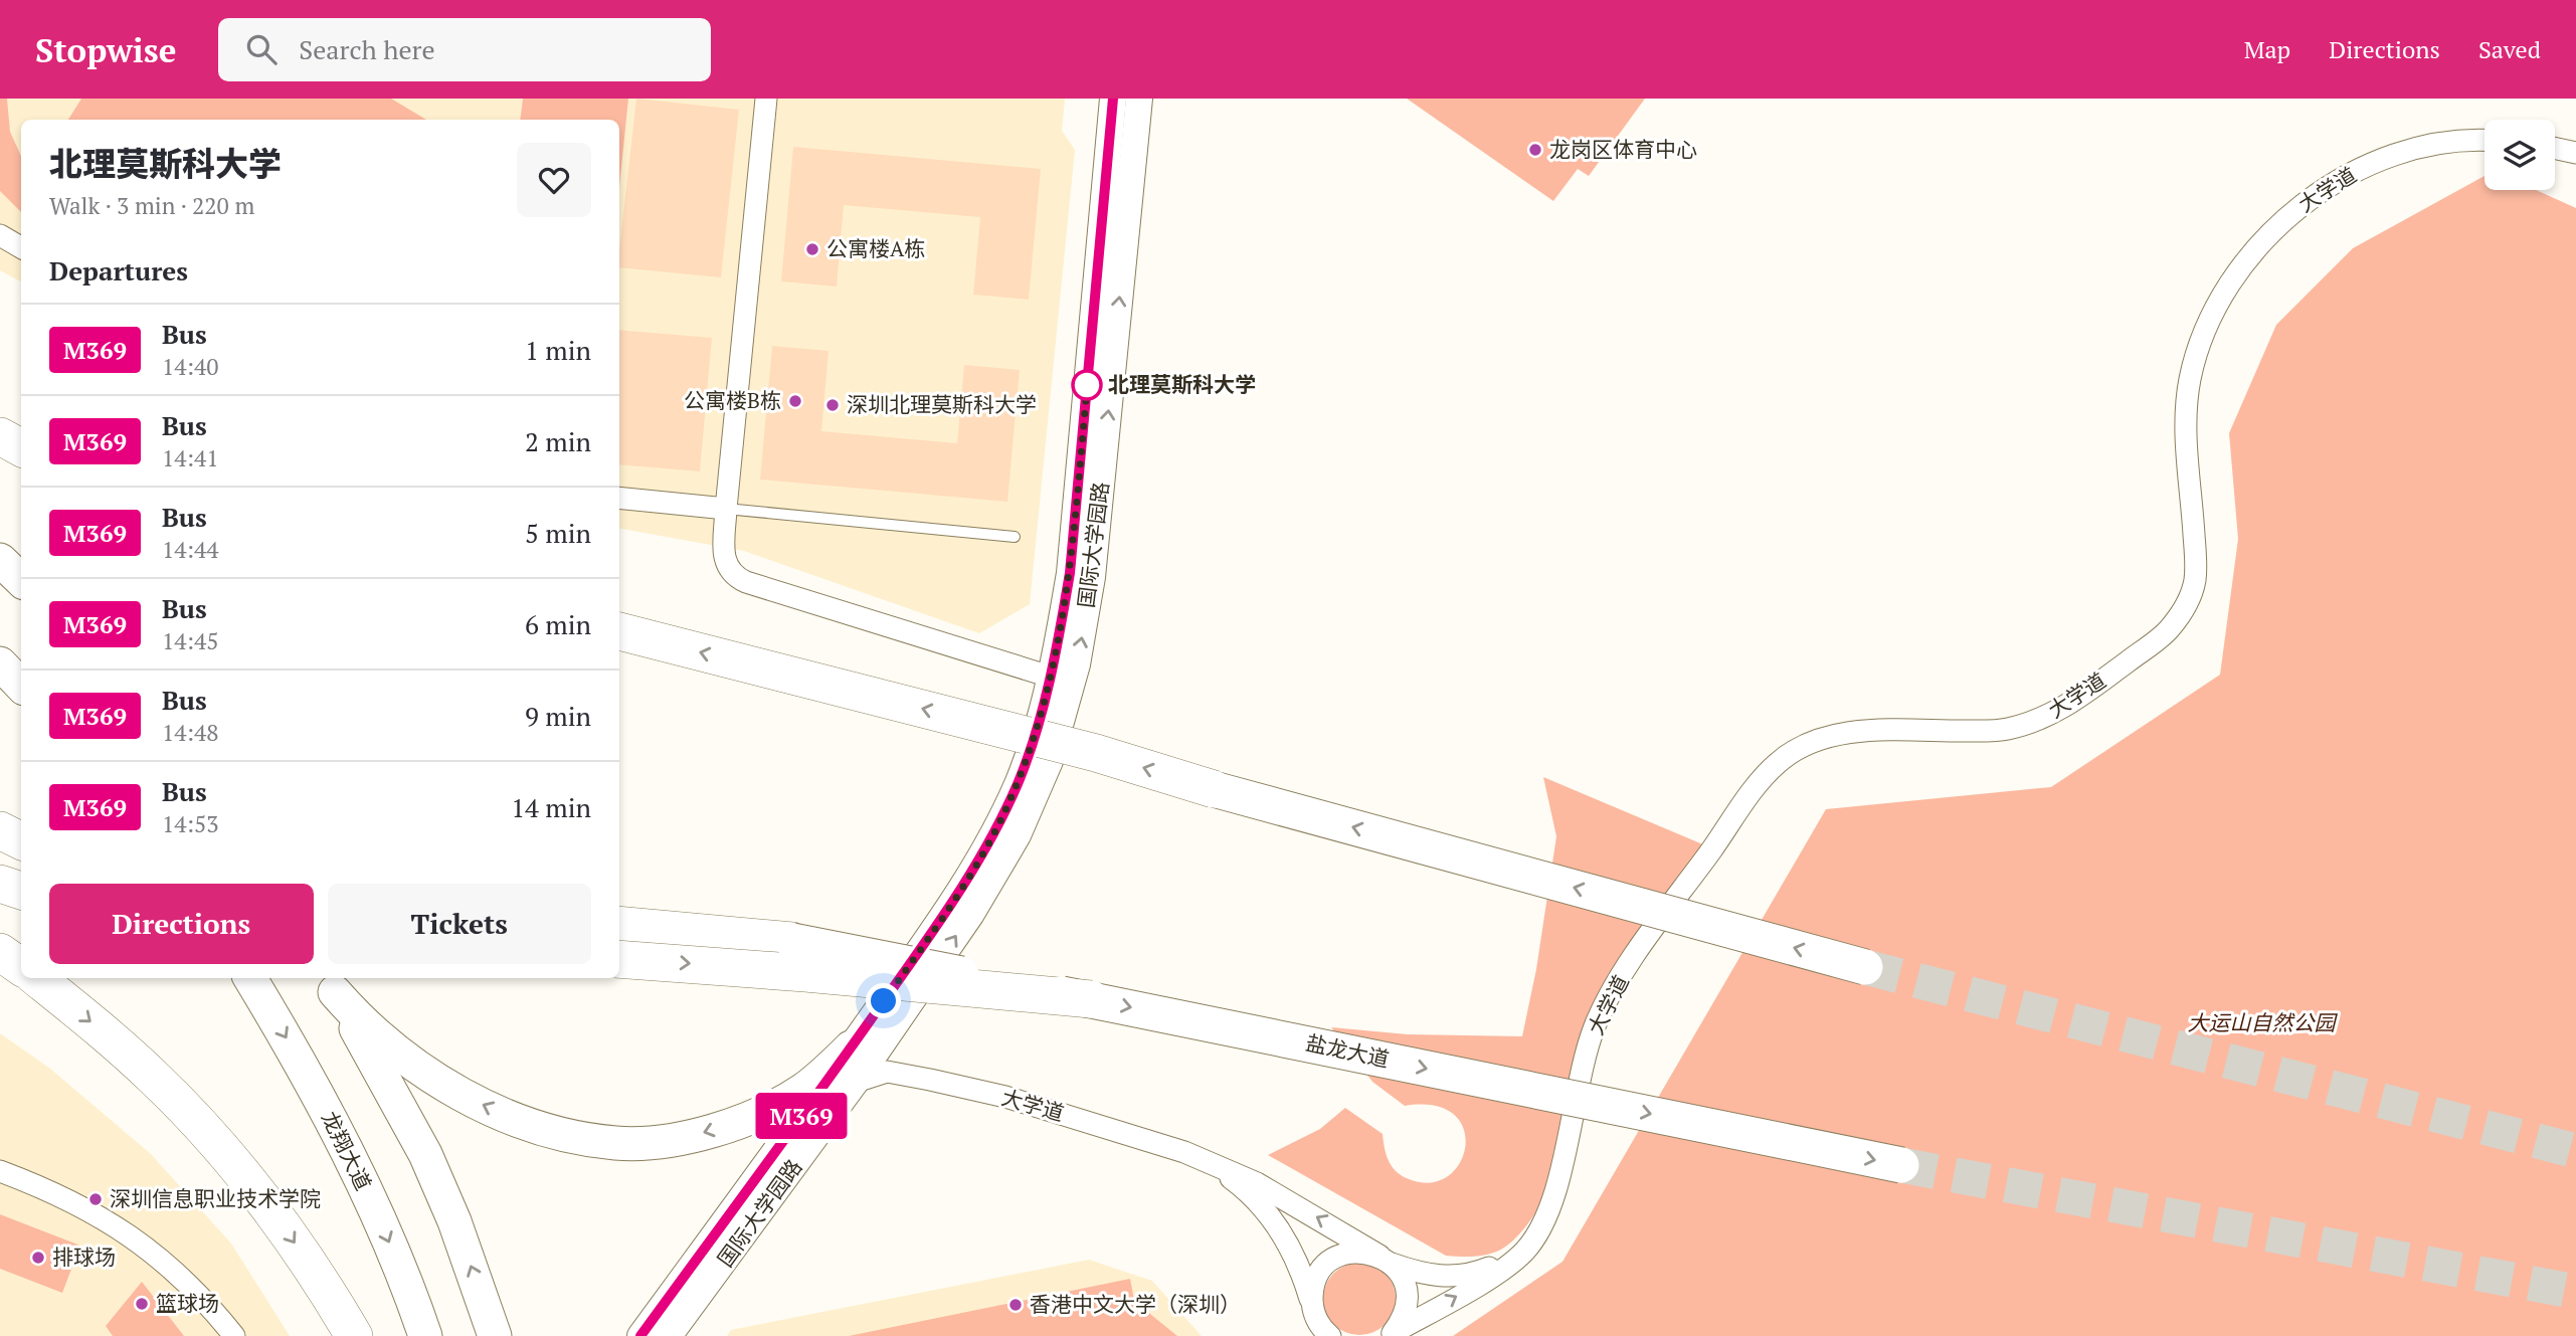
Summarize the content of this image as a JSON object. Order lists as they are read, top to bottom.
{
  "streets": {
    "highway": ["盐龙大道"],
    "main road": ["龙翔大道"],
    "street": ["大学道", "国际大学园路"]
  },
  "crossings": [
    ["大学道", "国际大学园路"]
  ],
  "parks": ["大运山自然公园"],
  "places": [
    "龙岗区体育中心",
    "公寓楼A栋",
    "北理莫斯科大学",
    "公寓楼B栋",
    "深圳北理莫斯科大学",
    "深圳信息职业技术学院",
    "排球场",
    "篮球场",
    "香港中文大学（深圳）"
  ],
  "lines": ["bus line M369"],
  "page": {
    "header": "Stopwise",
    "search": "Search here",
    "nav": ["Map", "Directions", "Saved"],
    "on_map": "M369",
    "heading": [
      ["北理莫斯科大学", "Walk · 3 min · 220 m"],
      "Departures"
    ],
    "list": [
      {
        "mark": "M369",
        "name": "Bus",
        "note": "14:40",
        "value": "1 min"
      },
      {
        "mark": "M369",
        "name": "Bus",
        "note": "14:41",
        "value": "2 min"
      },
      {
        "mark": "M369",
        "name": "Bus",
        "note": "14:44",
        "value": "5 min"
      },
      {
        "mark": "M369",
        "name": "Bus",
        "note": "14:45",
        "value": "6 min"
      },
      {
        "mark": "M369",
        "name": "Bus",
        "note": "14:48",
        "value": "9 min"
      },
      {
        "mark": "M369",
        "name": "Bus",
        "note": "14:53",
        "value": "14 min"
      }
    ],
    "buttons": ["Directions", "Tickets"]
  }
}
